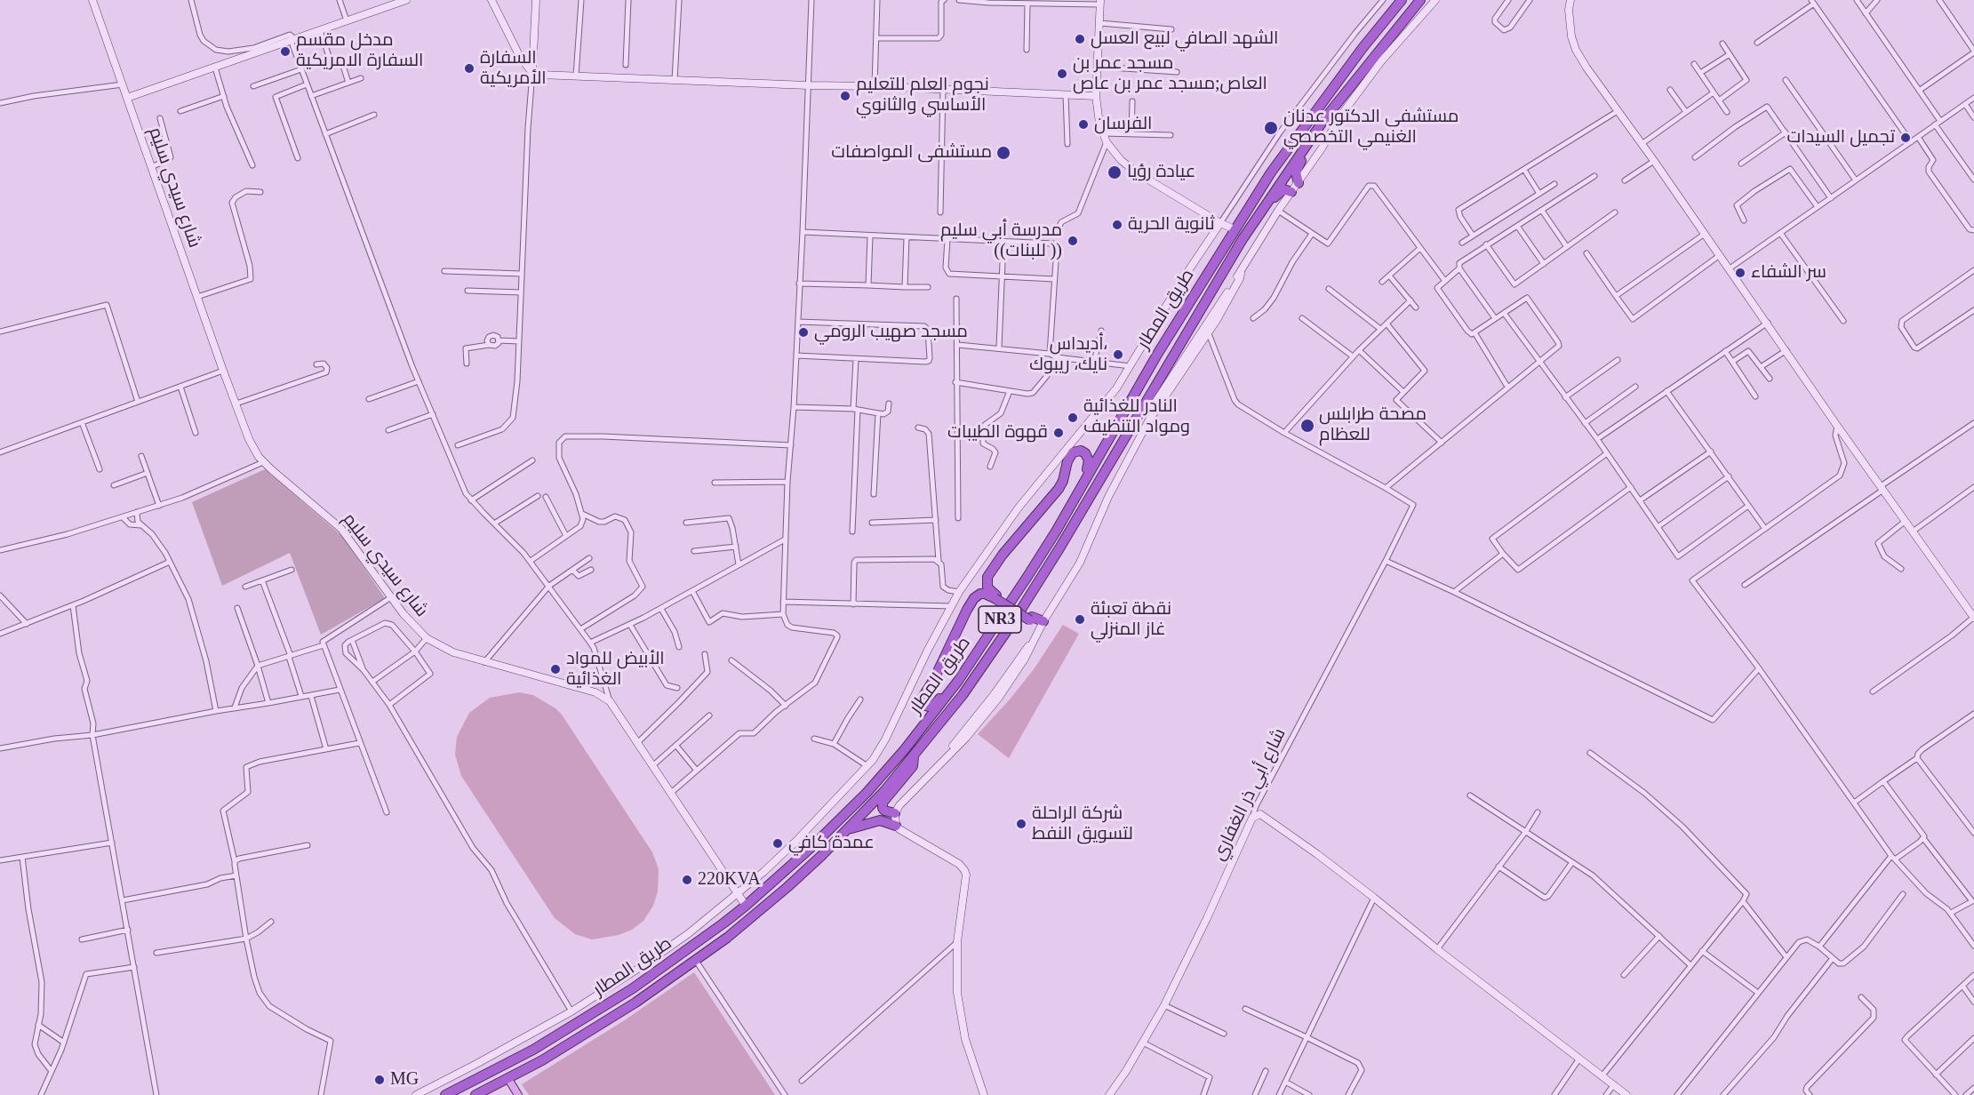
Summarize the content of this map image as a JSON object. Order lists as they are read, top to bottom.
{
  "streets": {
    "highway": ["طريق المطار", "NR3"],
    "street": ["شارع سيدي سليم", "شارع أبي ذر الغفاري"]
  },
  "crossings": [
    ["شارع سيدي سليم", "طريق المطار"]
  ],
  "places": [
    "الشهد الصافي لبيع العسل",
    "مدخل مقسم السفارة الامريكية",
    "السفارة الأمريكية",
    "مسجد عمر بن العاص;مسجد عمر بن عاص",
    "نجوم العلم للتعليم الأساسي والثانوي",
    "الفرسان",
    "مستشفي الدكتور عدنان الغنيمي التخصصي",
    "تجميل السيدات",
    "مستشفى المواصفات",
    "عيادة رؤيا",
    "ثانوية الحرية",
    "مدرسة أبي سليم ((للبنات ))",
    "سر الشفاء",
    "مسجد صهيب الرومي",
    "أديداس، نايك، ريبوك",
    "النادر للغذائية ومواد التنظيف",
    "مصحة طرابلس للعظام",
    "قهوة الطيبات",
    "نقطة تعبئة غاز المنزلي",
    "الأبيض للمواد الغذائية",
    "شركة الراحلة لتسويق النفط",
    "عمدة كافي",
    "220KVA",
    "MG"
  ]
}
